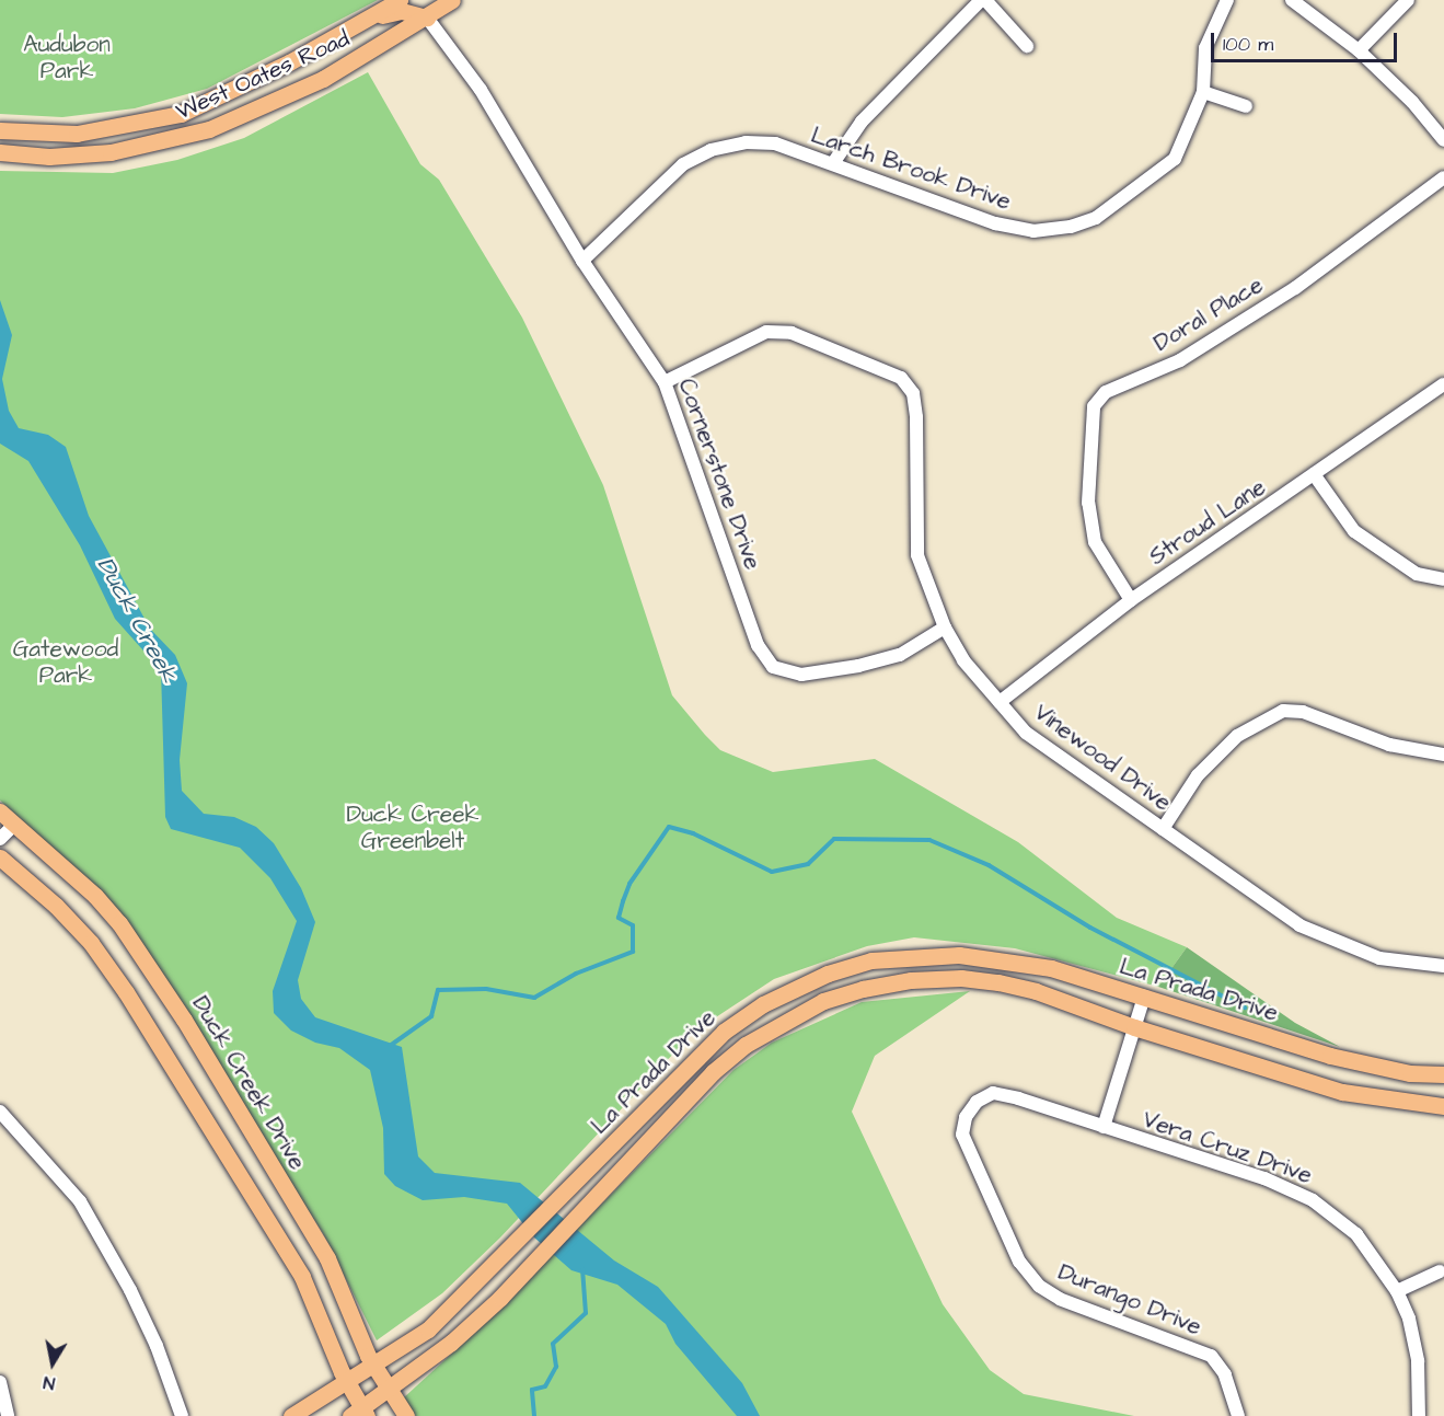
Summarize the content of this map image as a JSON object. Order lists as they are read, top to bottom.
{
  "streets": {
    "main road": ["West Oates Road", "La Prada Drive", "Duck Creek Drive"],
    "street": [
      "Larch Brook Drive",
      "Doral Place",
      "Cornerstone Drive",
      "Stroud Lane",
      "Vinewood Drive",
      "Vera Cruz Drive",
      "Durango Drive"
    ]
  },
  "crossings": [
    ["West Oates Road", "Cornerstone Drive"],
    ["Larch Brook Drive", "Cornerstone Drive"],
    ["Doral Place", "Stroud Lane"],
    ["Cornerstone Drive", "Vinewood Drive"],
    ["Stroud Lane", "Vinewood Drive"],
    ["La Prada Drive", "Duck Creek Drive"],
    ["Vera Cruz Drive", "Durango Drive"]
  ],
  "water": ["Duck Creek"],
  "parks": ["Audubon Park", "Gatewood Park", "Duck Creek Greenbelt"],
  "scale_bar": "100 m",
  "north": "bottom"
}
